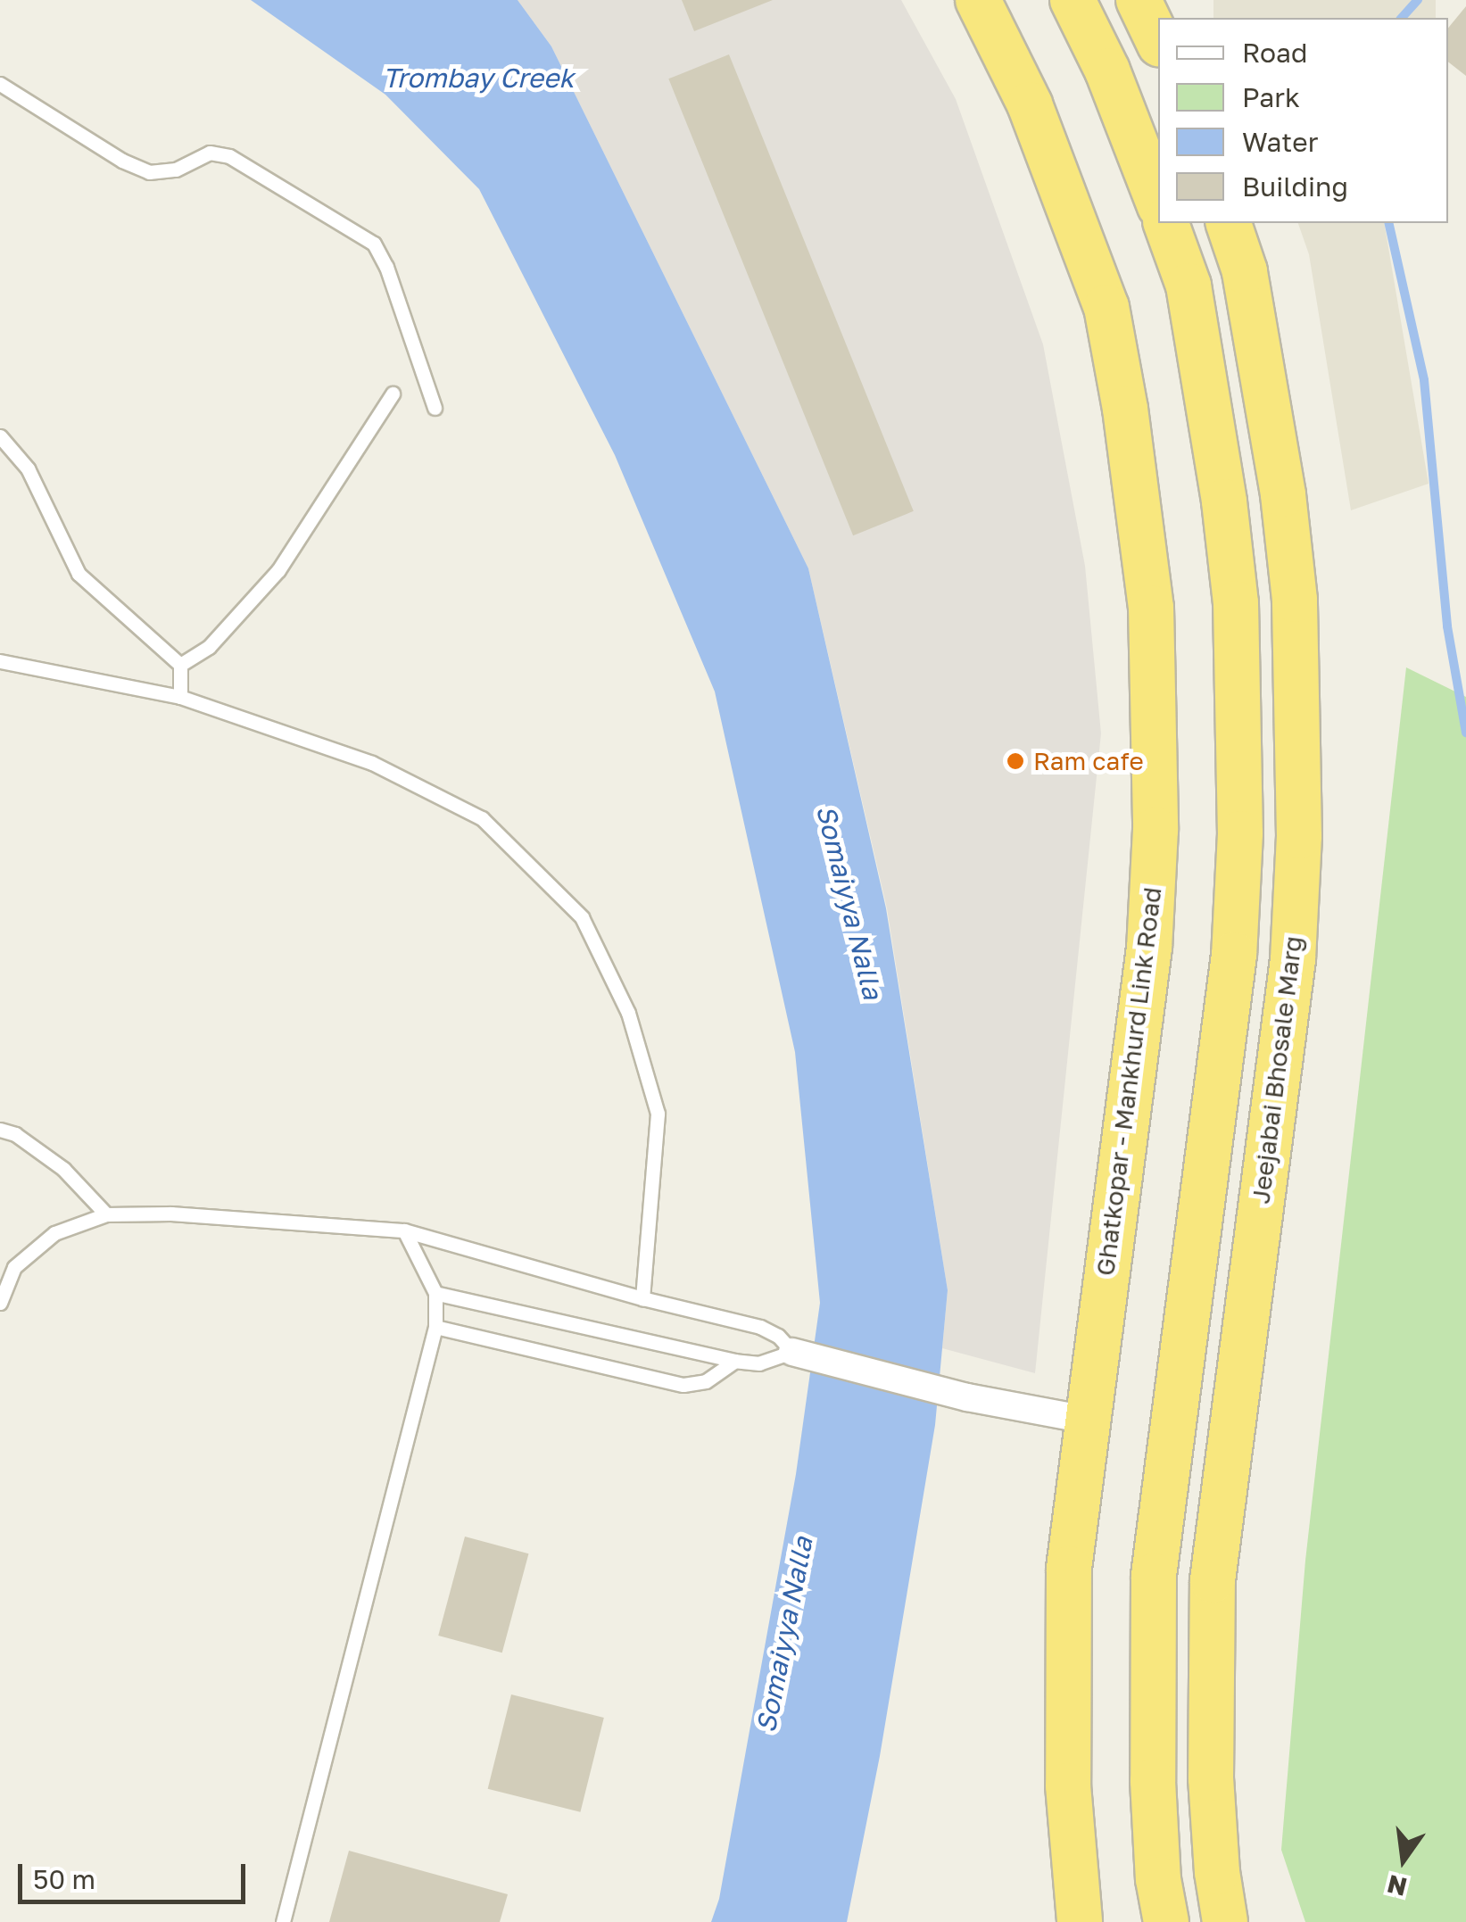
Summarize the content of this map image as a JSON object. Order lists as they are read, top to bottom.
{
  "streets": {
    "highway": ["Jeejabai Bhosale Marg", "Ghatkopar - Mankhurd Link Road"]
  },
  "water": ["Trombay Creek", "Somaiyya Nalla"],
  "places": ["Ram cafe"],
  "legend": [
    "Road",
    "Park",
    "Water",
    "Building"
  ],
  "scale_bar": "50 m",
  "north": "bottom"
}
